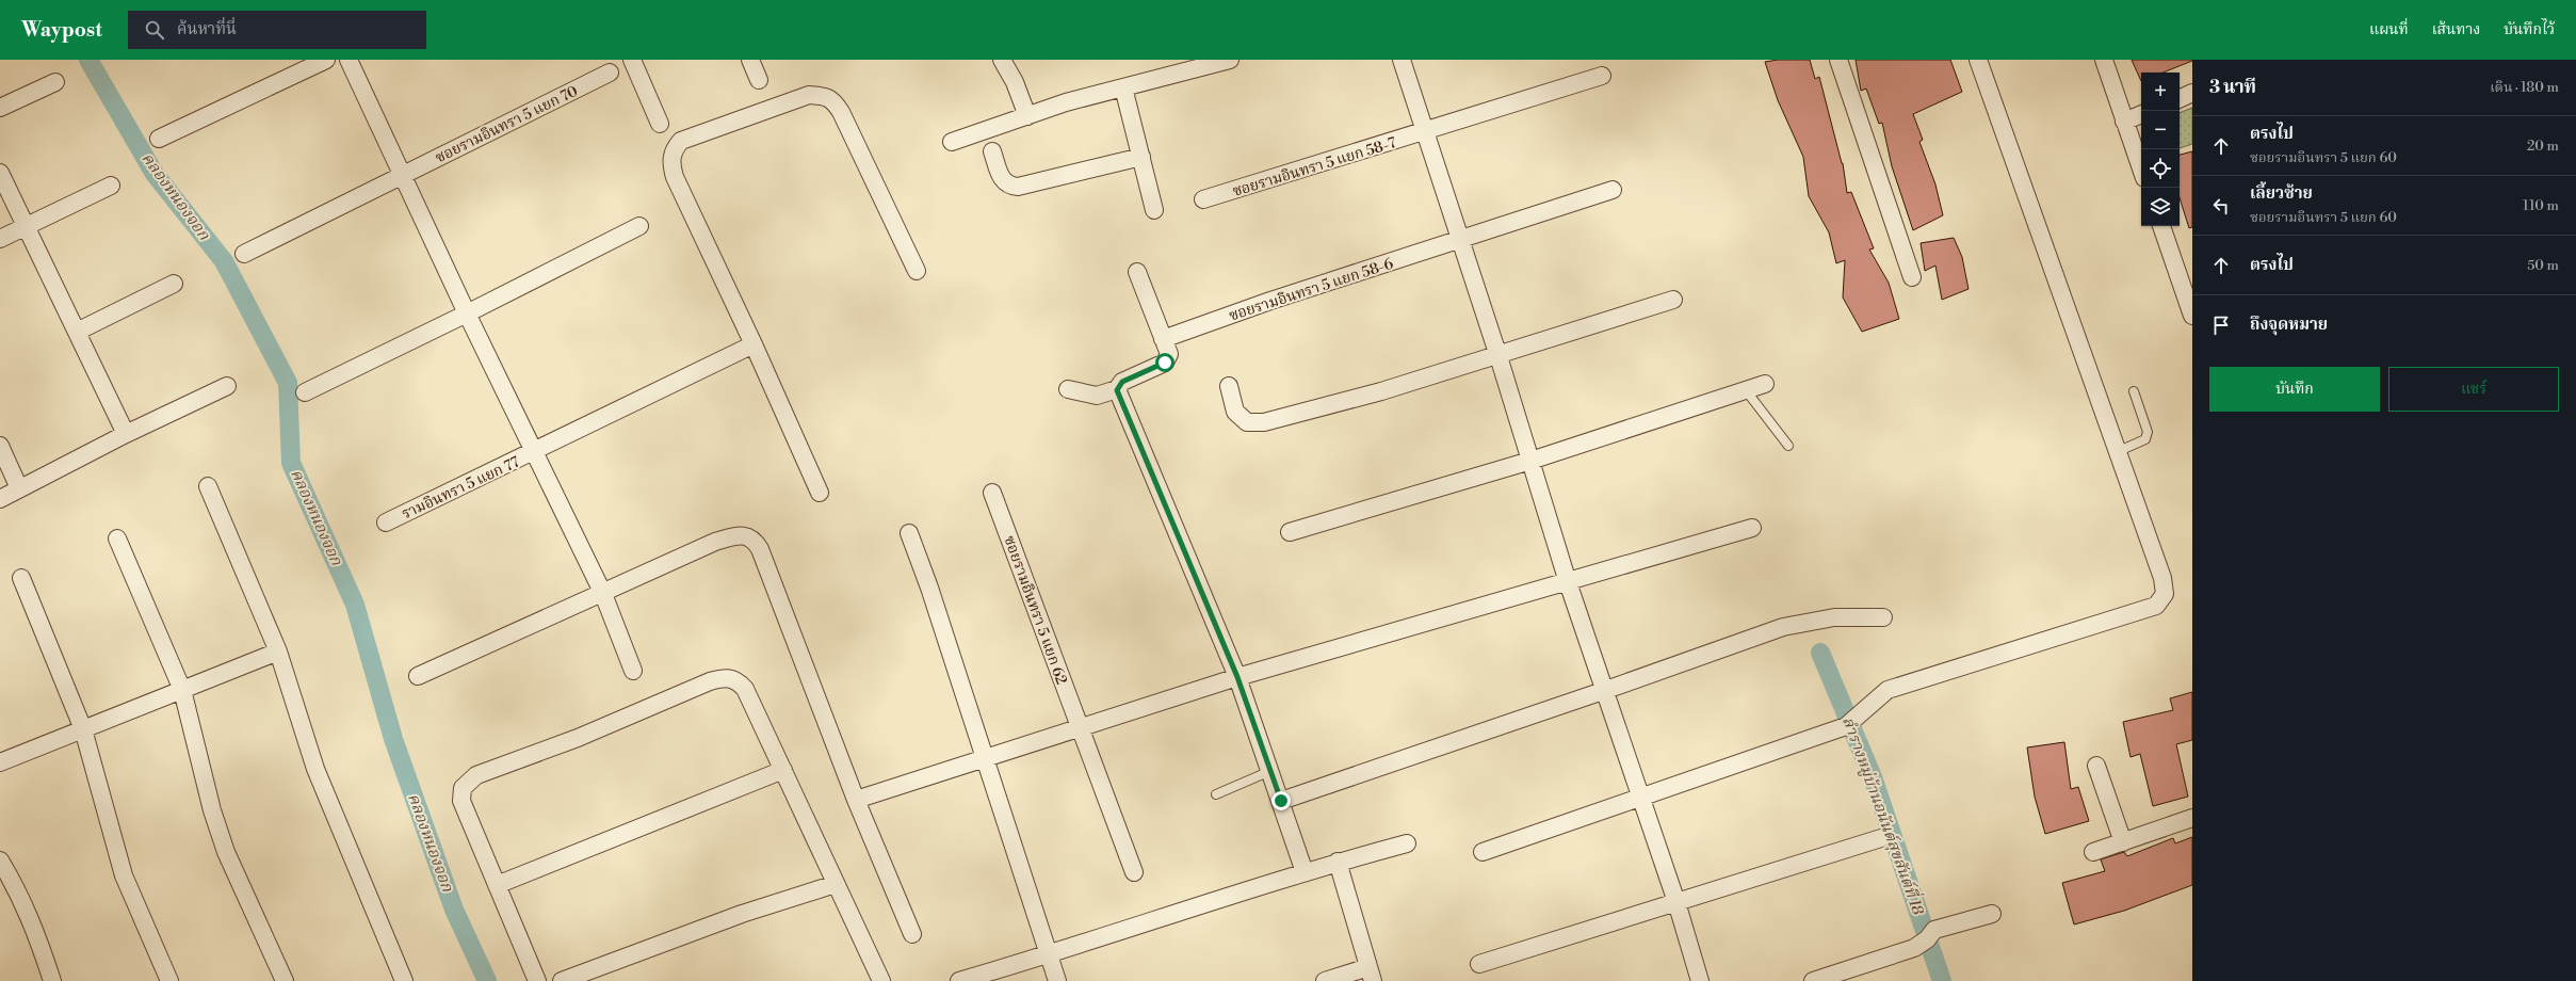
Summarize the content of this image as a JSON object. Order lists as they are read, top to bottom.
{
  "streets": {
    "street": [
      "ซอยรามอินทรา 5 แยก 70",
      "ซอยรามอินทรา 5 แยก 58-7",
      "ซอยรามอินทรา 5 แยก 58-6",
      "รามอินทรา 5 แยก 77",
      "ซอยรามอินทรา 5 แยก 62"
    ]
  },
  "water": ["คลองหนองจอก", "ลำรางหมู่บ้านอนันต์สุขสันต์ที่ 18"],
  "page": {
    "header": "Waypost",
    "search": "ค้นหาที่นี่",
    "nav": ["แผนที่", "เส้นทาง", "บันทึกไว้"],
    "heading": ["3 นาที", "เดิน · 180 m"],
    "map_buttons": ["+", "−"],
    "list": [
      ["ตรงไป", "ซอยรามอินทรา 5 แยก 60", "20 m"],
      ["เลี้ยวซ้าย", "ซอยรามอินทรา 5 แยก 60", "110 m"],
      ["ตรงไป", "50 m"],
      "ถึงจุดหมาย"
    ],
    "buttons": ["บันทึก", "แชร์"]
  }
}
